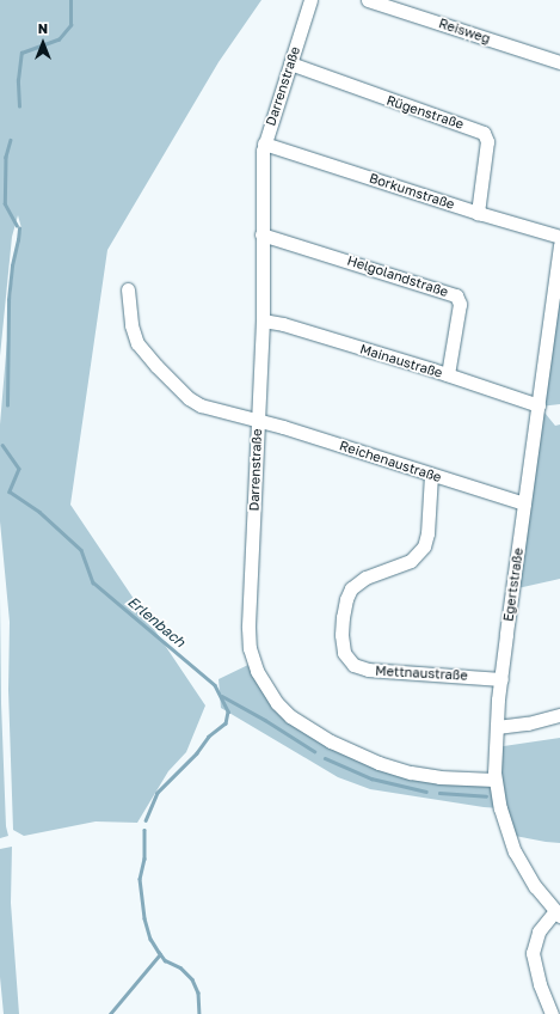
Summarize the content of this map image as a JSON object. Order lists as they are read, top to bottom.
{
  "streets": {
    "street": [
      "Reisweg",
      "Darrenstraße",
      "Rügenstraße",
      "Borkumstraße",
      "Helgolandstraße",
      "Mainaustraße",
      "Reichenaustraße",
      "Egertstraße",
      "Mettnaustraße"
    ]
  },
  "crossings": [
    ["Darrenstraße", "Rügenstraße"],
    ["Darrenstraße", "Borkumstraße"],
    ["Darrenstraße", "Helgolandstraße"],
    ["Darrenstraße", "Mainaustraße"],
    ["Darrenstraße", "Reichenaustraße"],
    ["Darrenstraße", "Egertstraße"],
    ["Rügenstraße", "Borkumstraße"],
    ["Helgolandstraße", "Mainaustraße"],
    ["Mainaustraße", "Egertstraße"],
    ["Reichenaustraße", "Egertstraße"],
    ["Reichenaustraße", "Mettnaustraße"],
    ["Egertstraße", "Mettnaustraße"]
  ],
  "water": ["Erlenbach"],
  "north": "top"
}
